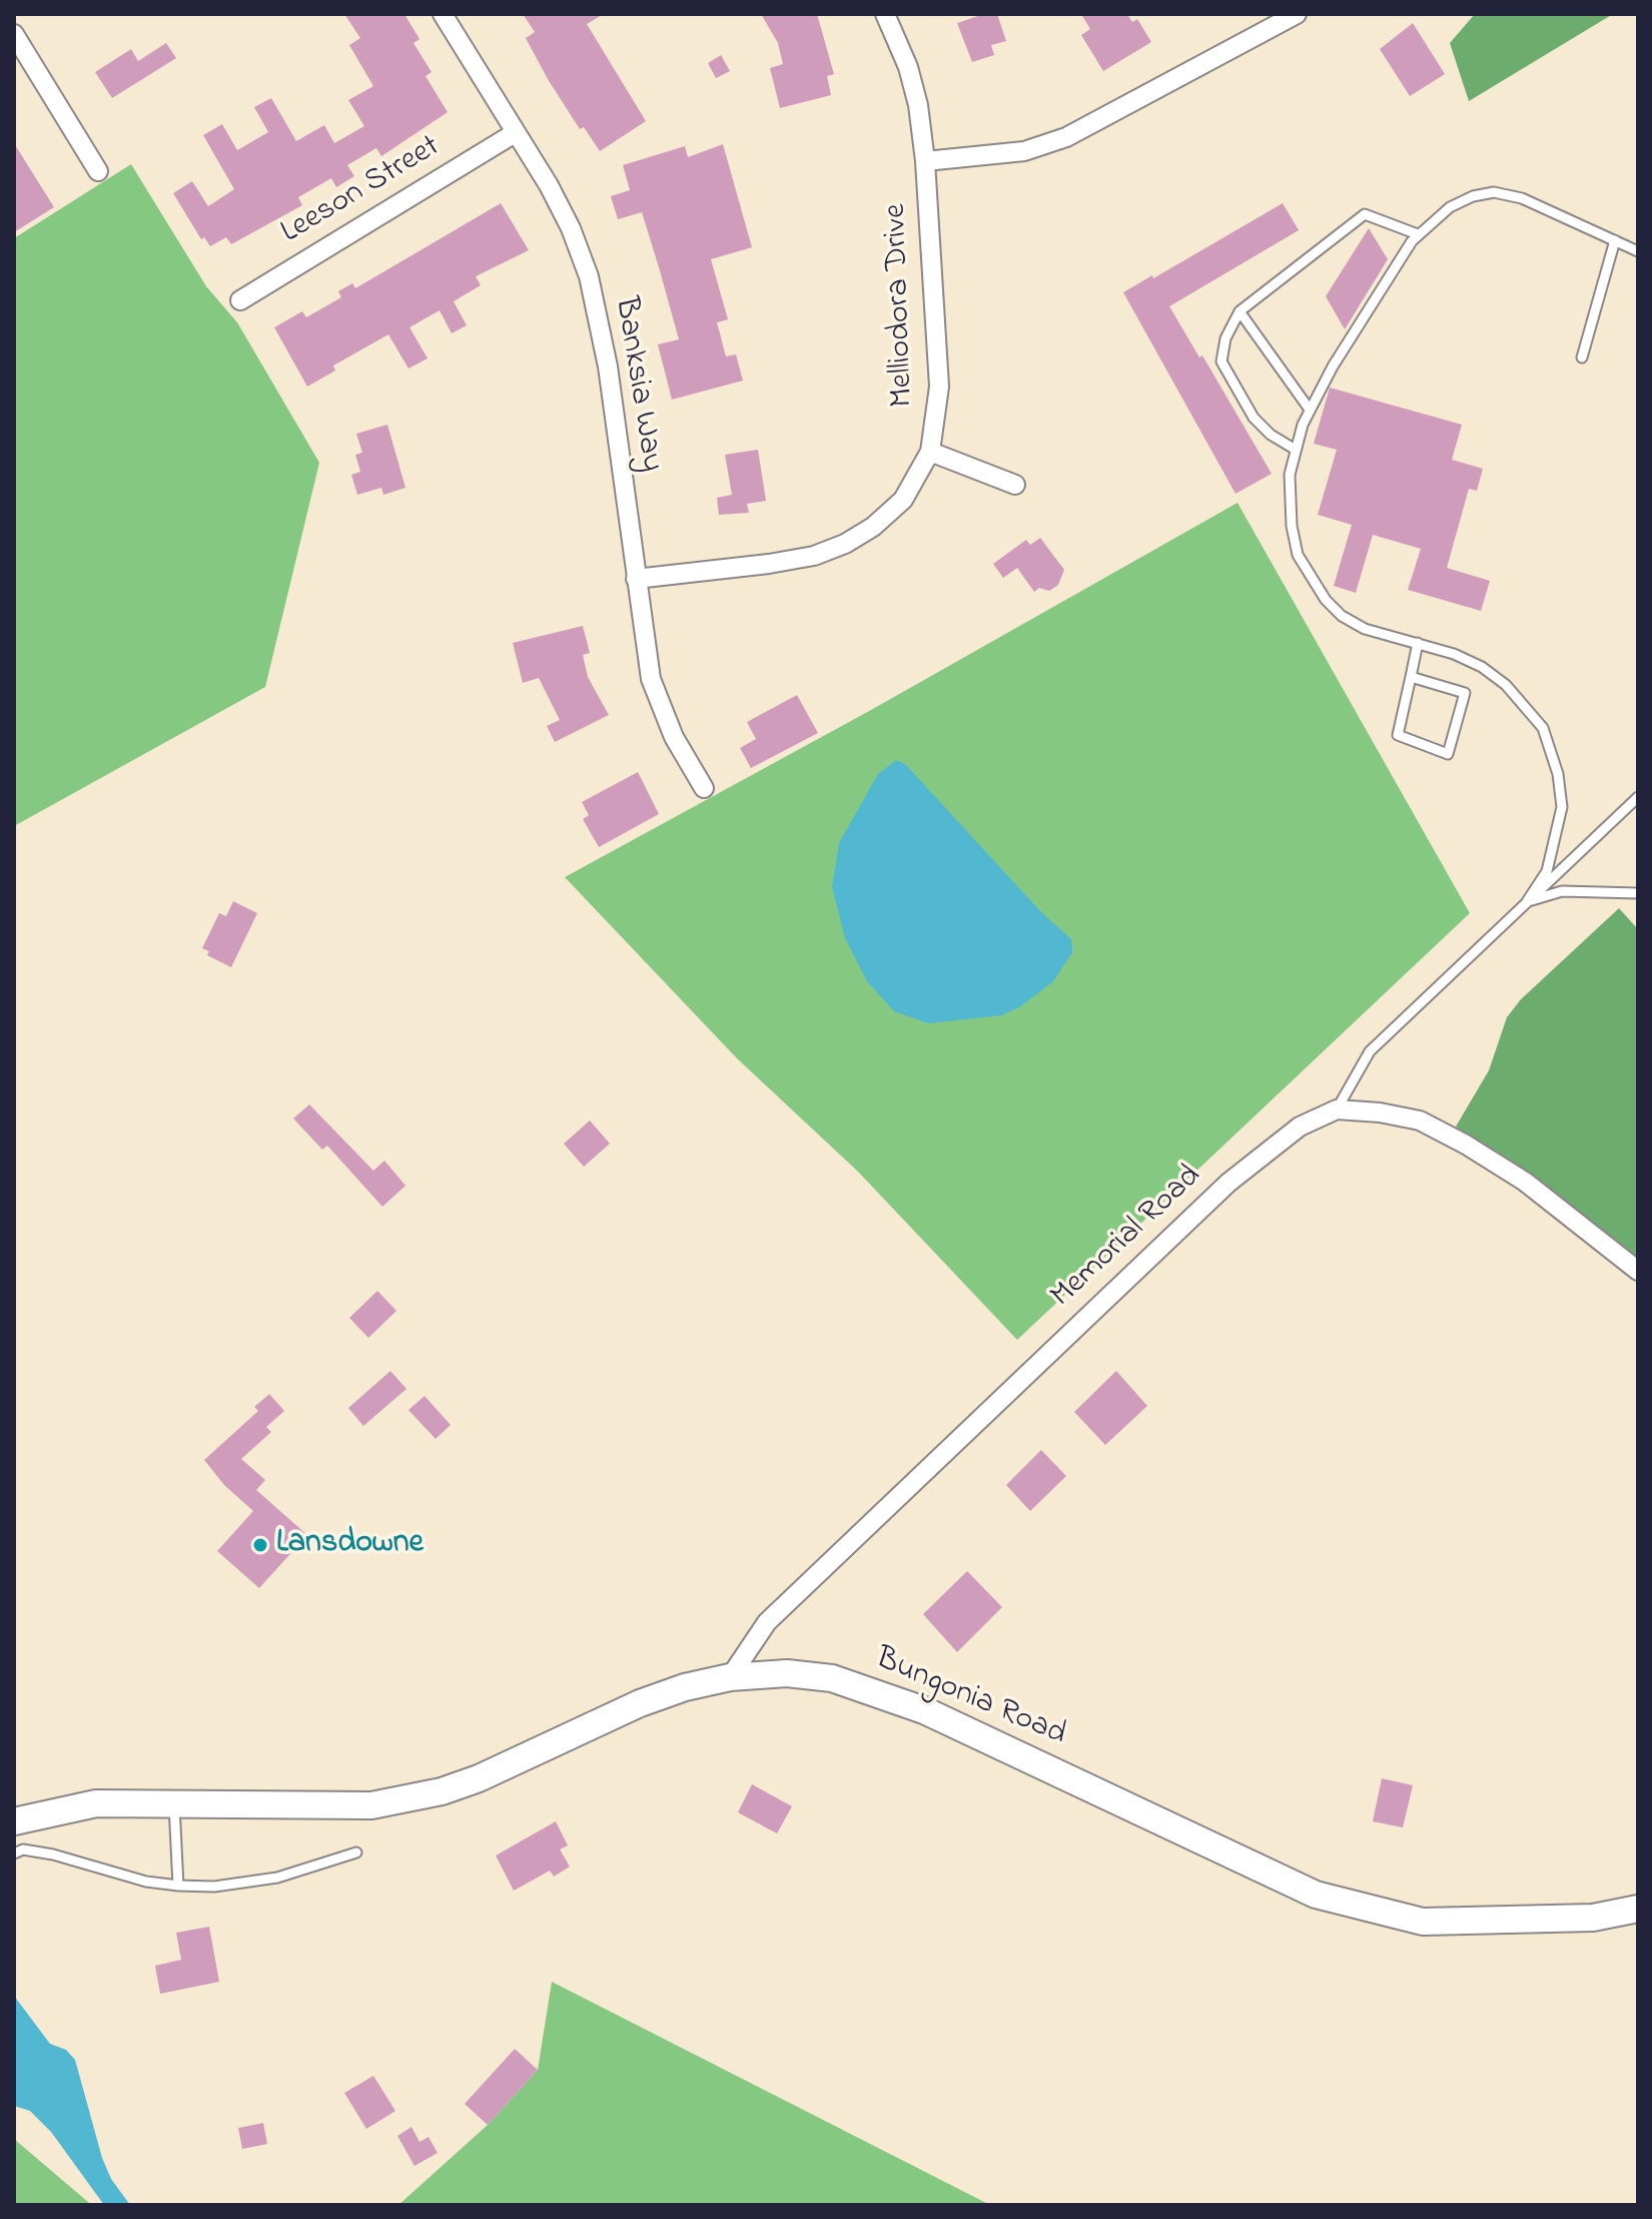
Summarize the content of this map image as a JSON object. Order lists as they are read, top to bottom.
{
  "streets": {
    "street": [
      "Leeson Street",
      "Melliodora Drive",
      "Banksia Way",
      "Memorial Road",
      "Bungonia Road"
    ]
  },
  "crossings": [
    ["Leeson Street", "Banksia Way"],
    ["Melliodora Drive", "Banksia Way"],
    ["Memorial Road", "Bungonia Road"]
  ],
  "places": ["Lansdowne"]
}
